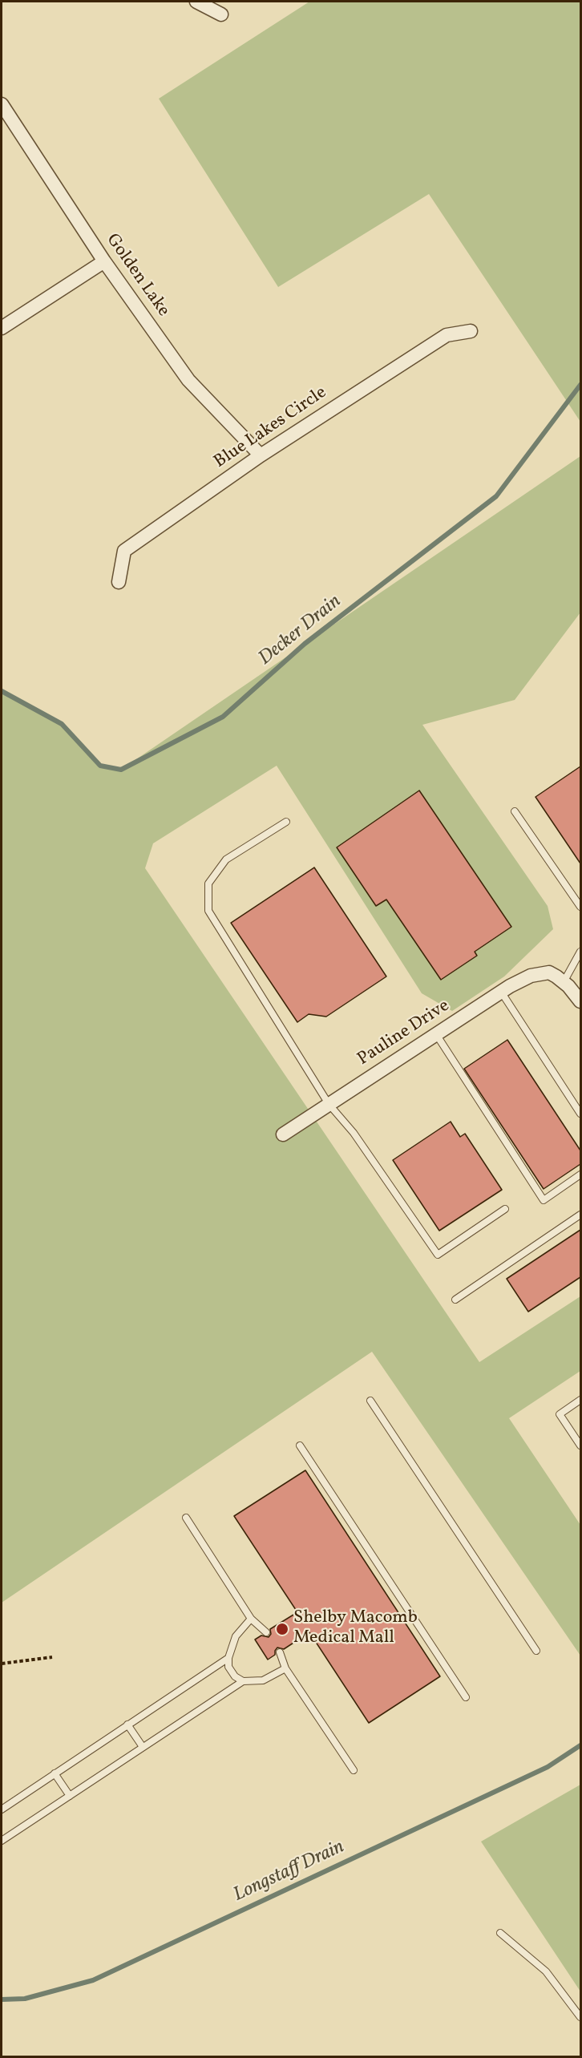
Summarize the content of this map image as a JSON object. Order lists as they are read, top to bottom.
{
  "streets": {
    "street": ["Golden Lake", "Blue Lakes Circle", "Pauline Drive"]
  },
  "crossings": [
    ["Golden Lake", "Blue Lakes Circle"]
  ],
  "water": ["Decker Drain", "Longstaff Drain"],
  "places": ["Shelby Macomb Medical Mall"]
}
